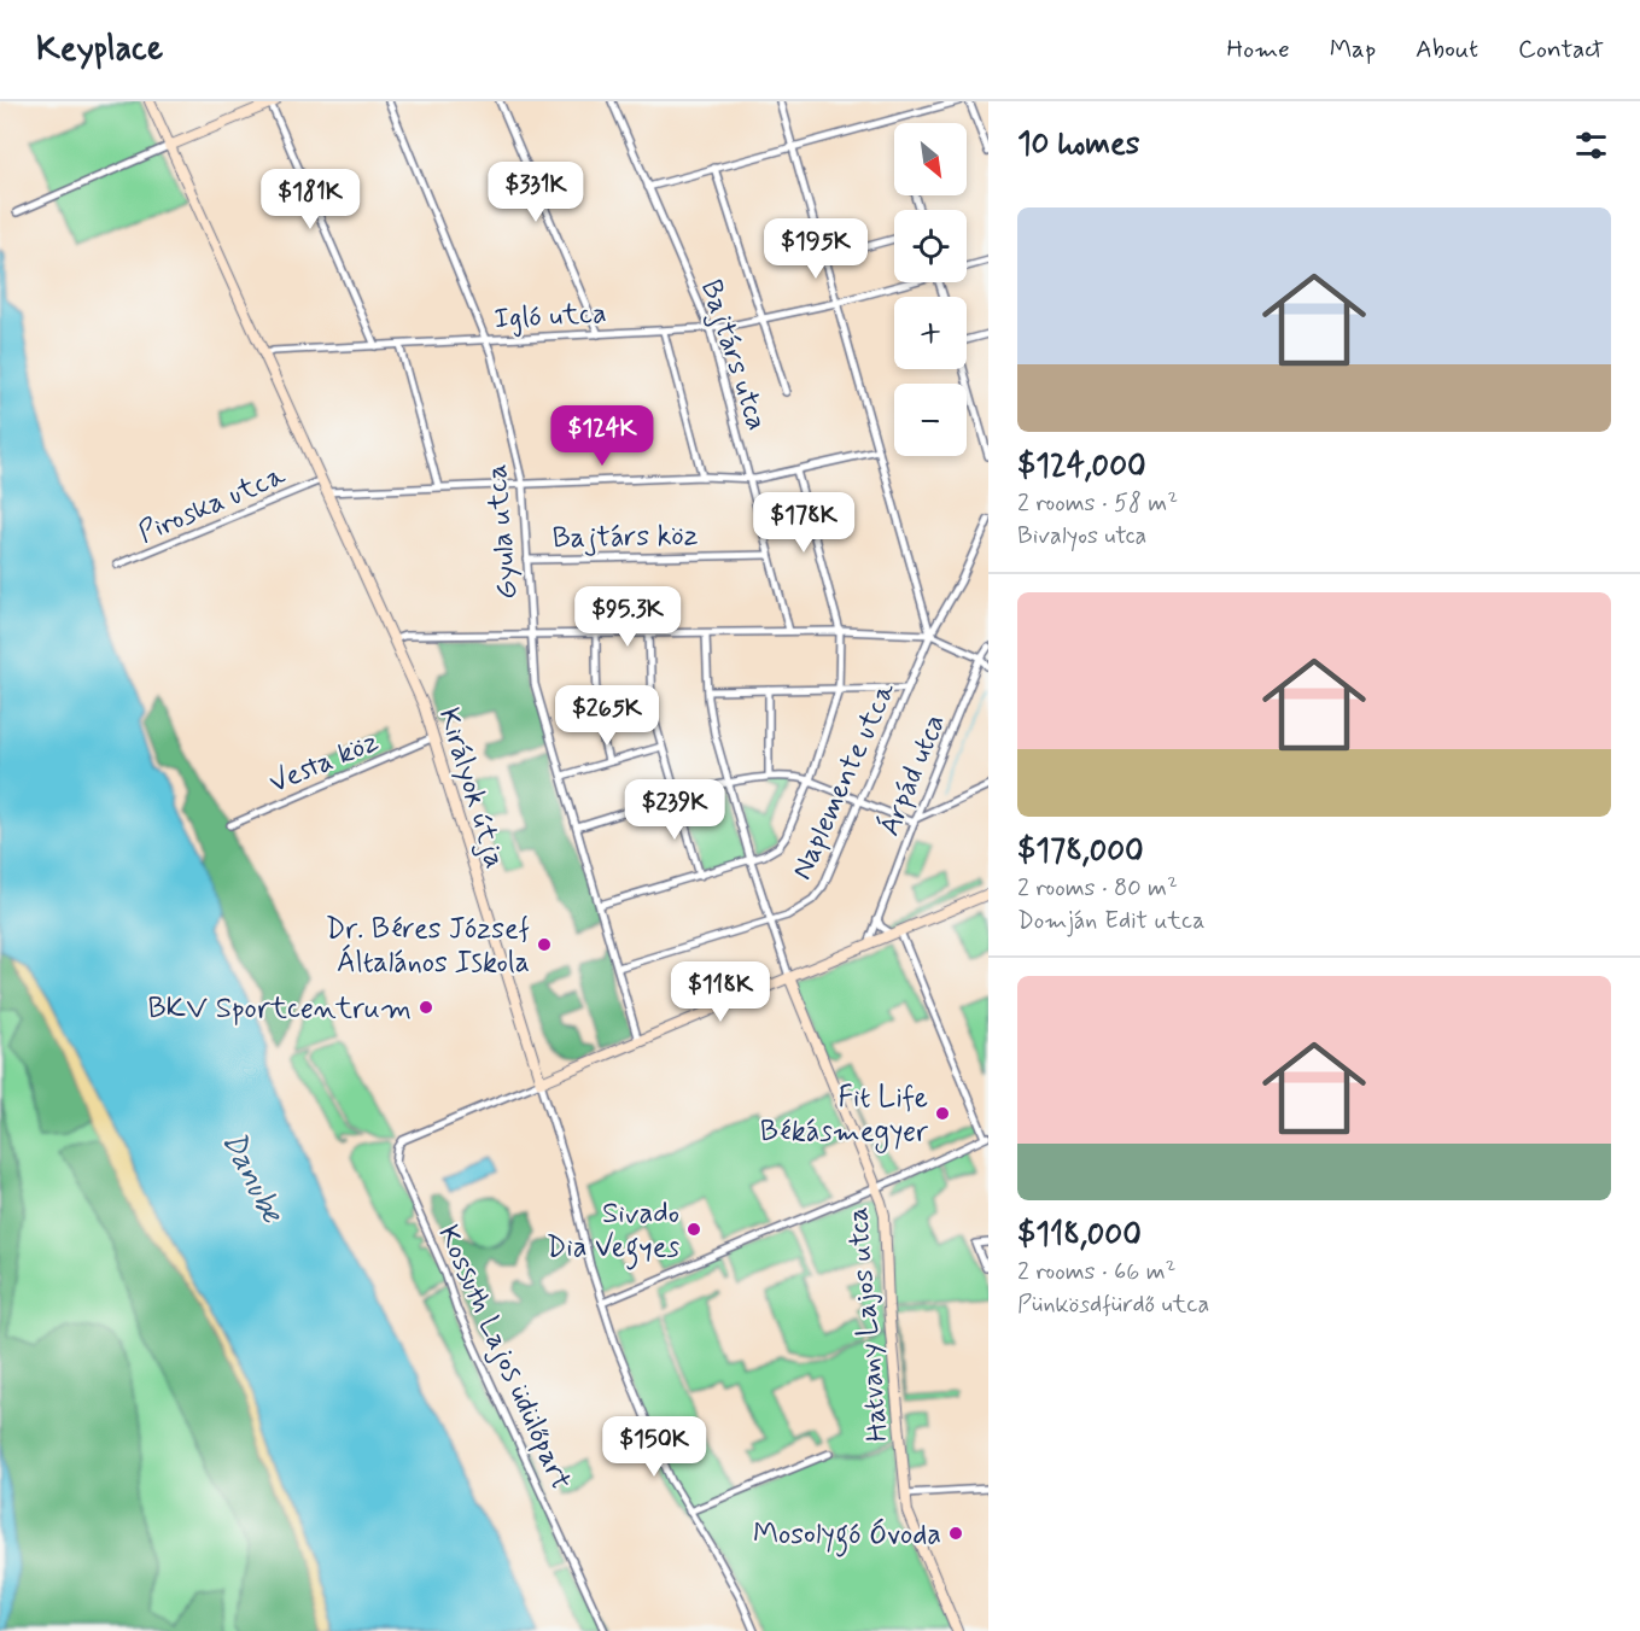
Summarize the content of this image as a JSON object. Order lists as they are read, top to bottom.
{
  "streets": {
    "street": [
      "Igló utca",
      "Bajtárs utca",
      "Piroska utca",
      "Gyula utca",
      "Bajtárs köz",
      "Vesta köz",
      "Árpád utca",
      "Naplemente utca",
      "Királyok útja",
      "Hatvany Lajos utca",
      "Kossuth Lajos üdülőpart"
    ]
  },
  "crossings": [
    ["Igló utca", "Bajtárs utca"],
    ["Igló utca", "Gyula utca"],
    ["Igló utca", "Királyok útja"],
    ["Bajtárs utca", "Bajtárs köz"],
    ["Piroska utca", "Királyok útja"],
    ["Gyula utca", "Bajtárs köz"],
    ["Gyula utca", "Naplemente utca"],
    ["Vesta köz", "Királyok útja"],
    ["Királyok útja", "Kossuth Lajos üdülőpart"]
  ],
  "water": ["Danube"],
  "places": [
    "Dr. Béres József Általános Iskola",
    "BKV Sportcentrum",
    "Fit Life Békásmegyer",
    "Sivado Dia Vegyes",
    "Mosolygó Óvoda"
  ],
  "north": "bottom right",
  "page": {
    "header": "Keyplace",
    "nav": [
      "Home",
      "Map",
      "About",
      "Contact"
    ],
    "heading": "10 homes",
    "map_buttons": ["+", "−"],
    "price": [
      "$331K",
      "$181K",
      "$195K",
      "$124K",
      "$178K",
      "$95.3K",
      "$265K",
      "$239K",
      "$118K",
      "$150K"
    ],
    "list": [
      {
        "name": "$124,000",
        "note": "2 rooms · 58 m² · Bivalyos utca"
      },
      {
        "name": "$178,000",
        "note": "2 rooms · 80 m² · Domján Edit utca"
      },
      {
        "name": "$118,000",
        "note": "2 rooms · 66 m² · Pünkösdfürdő utca"
      }
    ]
  }
}
